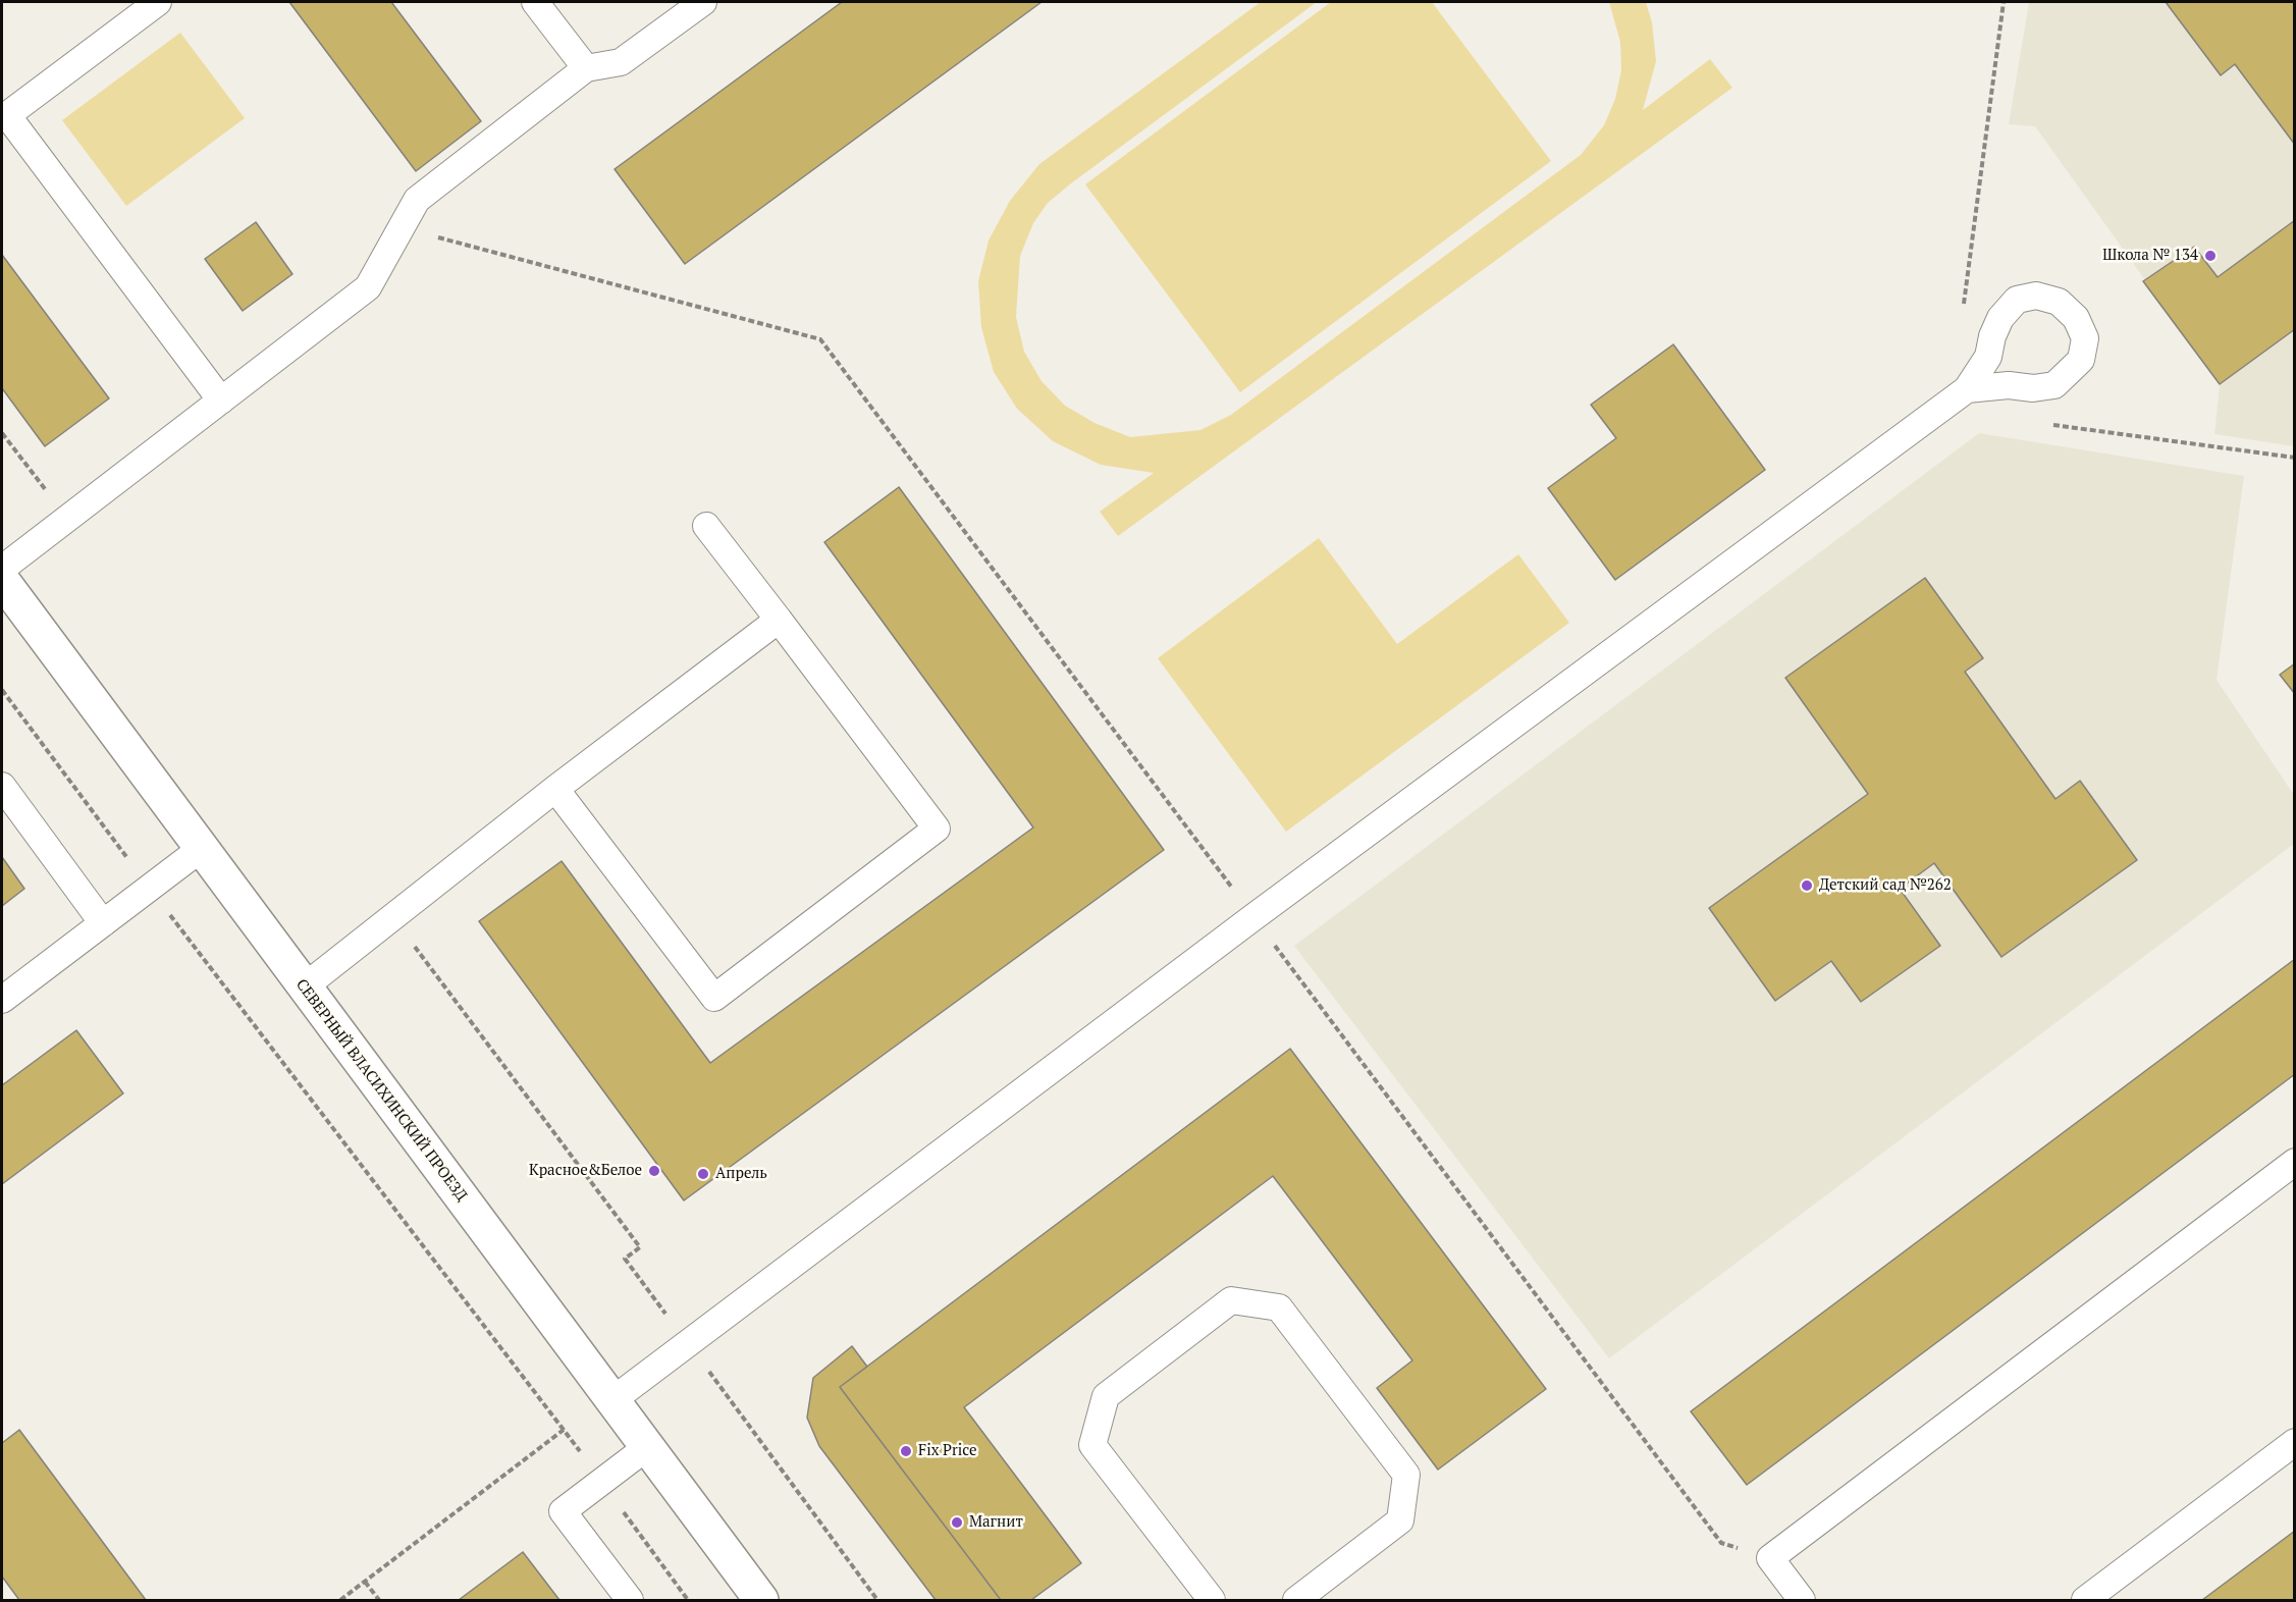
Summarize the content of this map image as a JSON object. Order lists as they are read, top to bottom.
{
  "streets": {
    "street": ["СЕВЕРНЫЙ ВЛАСИХИНСКИЙ ПРОЕЗД"]
  },
  "places": [
    "Школа № 134",
    "Детский сад №262",
    "Красное&Белое",
    "Апрель",
    "Fix Price",
    "Магнит"
  ]
}
